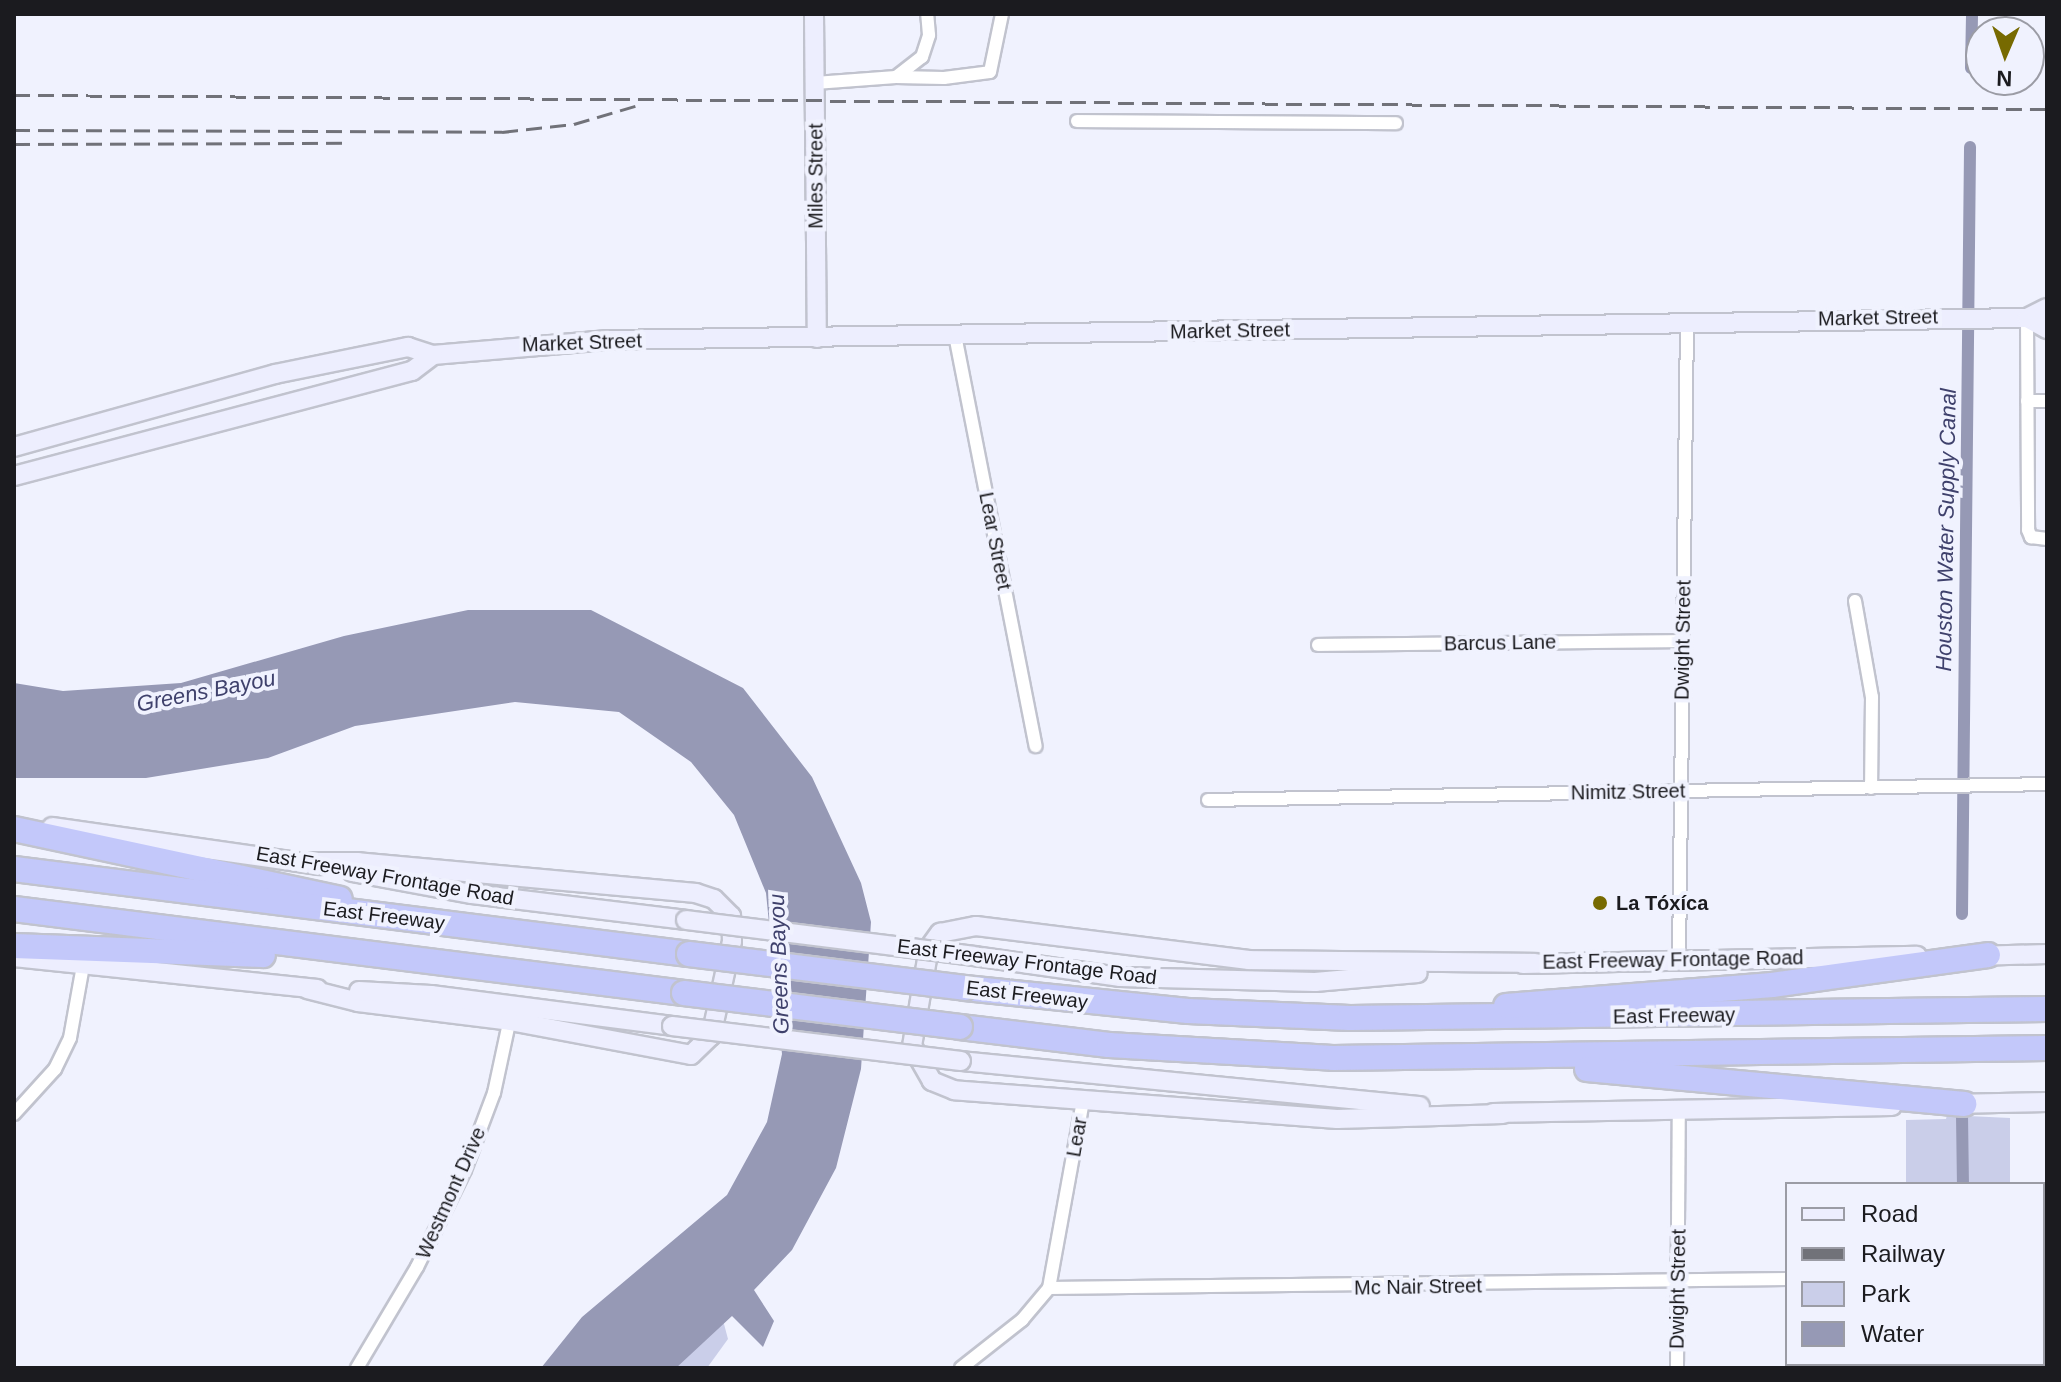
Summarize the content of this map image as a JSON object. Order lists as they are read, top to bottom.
{
  "streets": {
    "highway": ["East Freeway"],
    "main road": ["Miles Street", "Market Street", "East Freeway Frontage Road"],
    "street": [
      "Lear Street",
      "Dwight Street",
      "Barcus Lane",
      "Nimitz Street",
      "Lear",
      "Westmont Drive",
      "Mc Nair Street"
    ]
  },
  "crossings": [
    ["Miles Street", "Market Street"],
    ["Market Street", "Lear Street"],
    ["Market Street", "Dwight Street"],
    ["Dwight Street", "Barcus Lane"],
    ["Dwight Street", "Nimitz Street"],
    ["Dwight Street", "East Freeway Frontage Road"],
    ["Dwight Street", "Mc Nair Street"],
    ["Lear", "Mc Nair Street"]
  ],
  "water": ["Houston Water Supply Canal", "Greens Bayou"],
  "places": ["La Tóxíca"],
  "legend": [
    "Road",
    "Railway",
    "Park",
    "Water"
  ],
  "north": "bottom"
}
